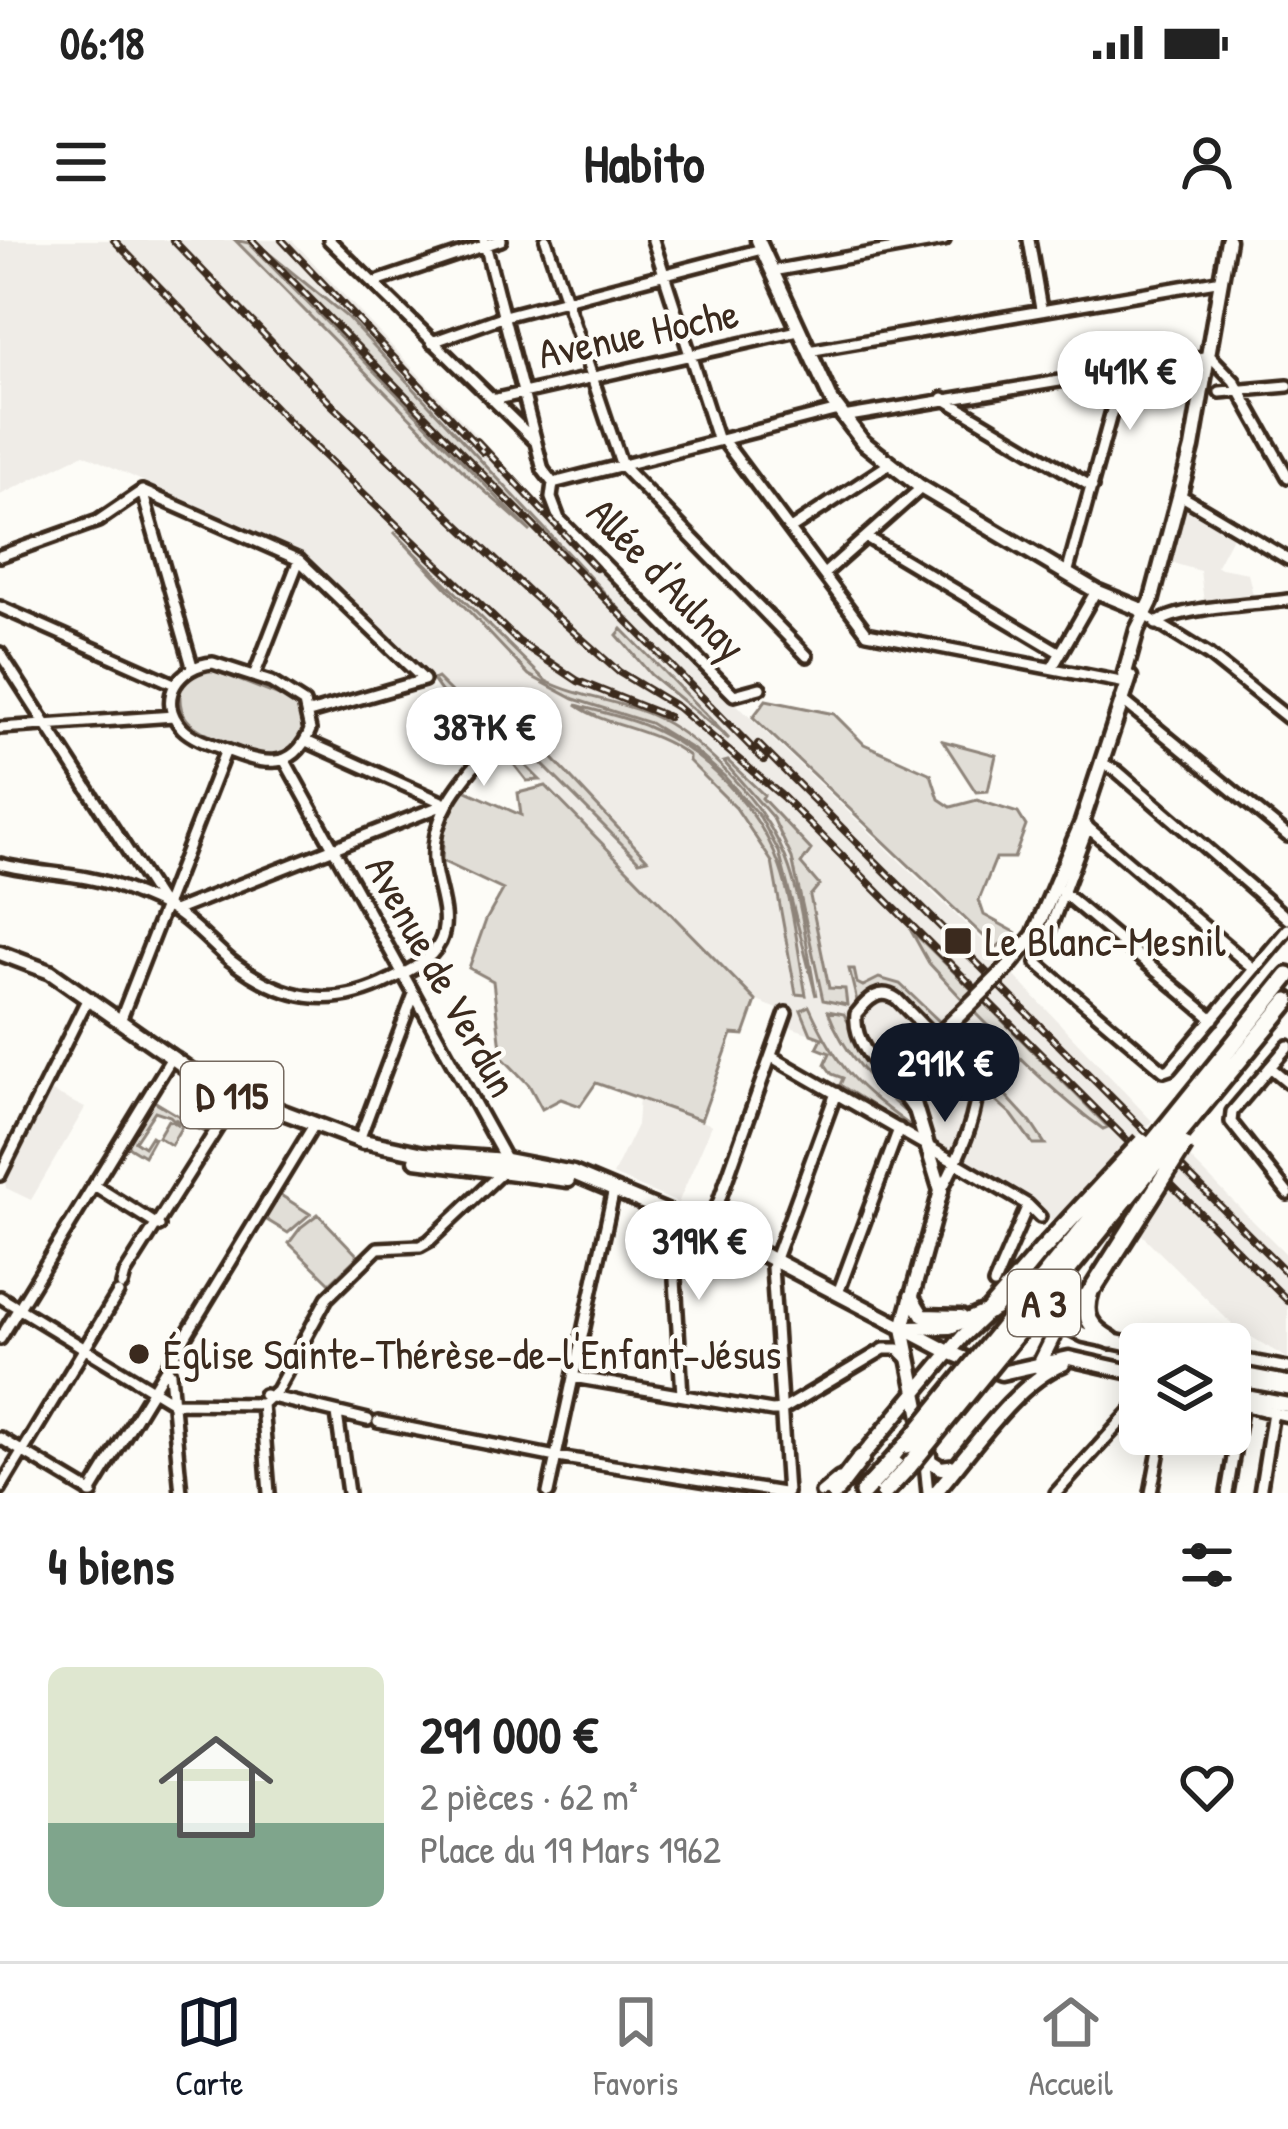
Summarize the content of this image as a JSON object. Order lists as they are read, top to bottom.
{
  "streets": {
    "highway": ["A 3"],
    "main road": ["D 115"],
    "street": ["Avenue Hoche", "Allée d'Aulnay", "Avenue de Verdun"]
  },
  "crossings": [
    ["Avenue de Verdun", "D 115"]
  ],
  "places": {
    "transit": ["Le Blanc-Mesnil"],
    "other": ["Église Sainte-Thérèse-de-l'Enfant-Jésus"]
  },
  "page": {
    "status": "06:18",
    "header": "Habito",
    "price": [
      "441K €",
      "387K €",
      "291K €",
      "319K €"
    ],
    "heading": "4 biens",
    "list": [
      {
        "name": "291 000 €",
        "note": "2 pièces · 62 m² · Place du 19 Mars 1962"
      }
    ],
    "tabs": ["Carte", "Favoris", "Accueil"]
  }
}
